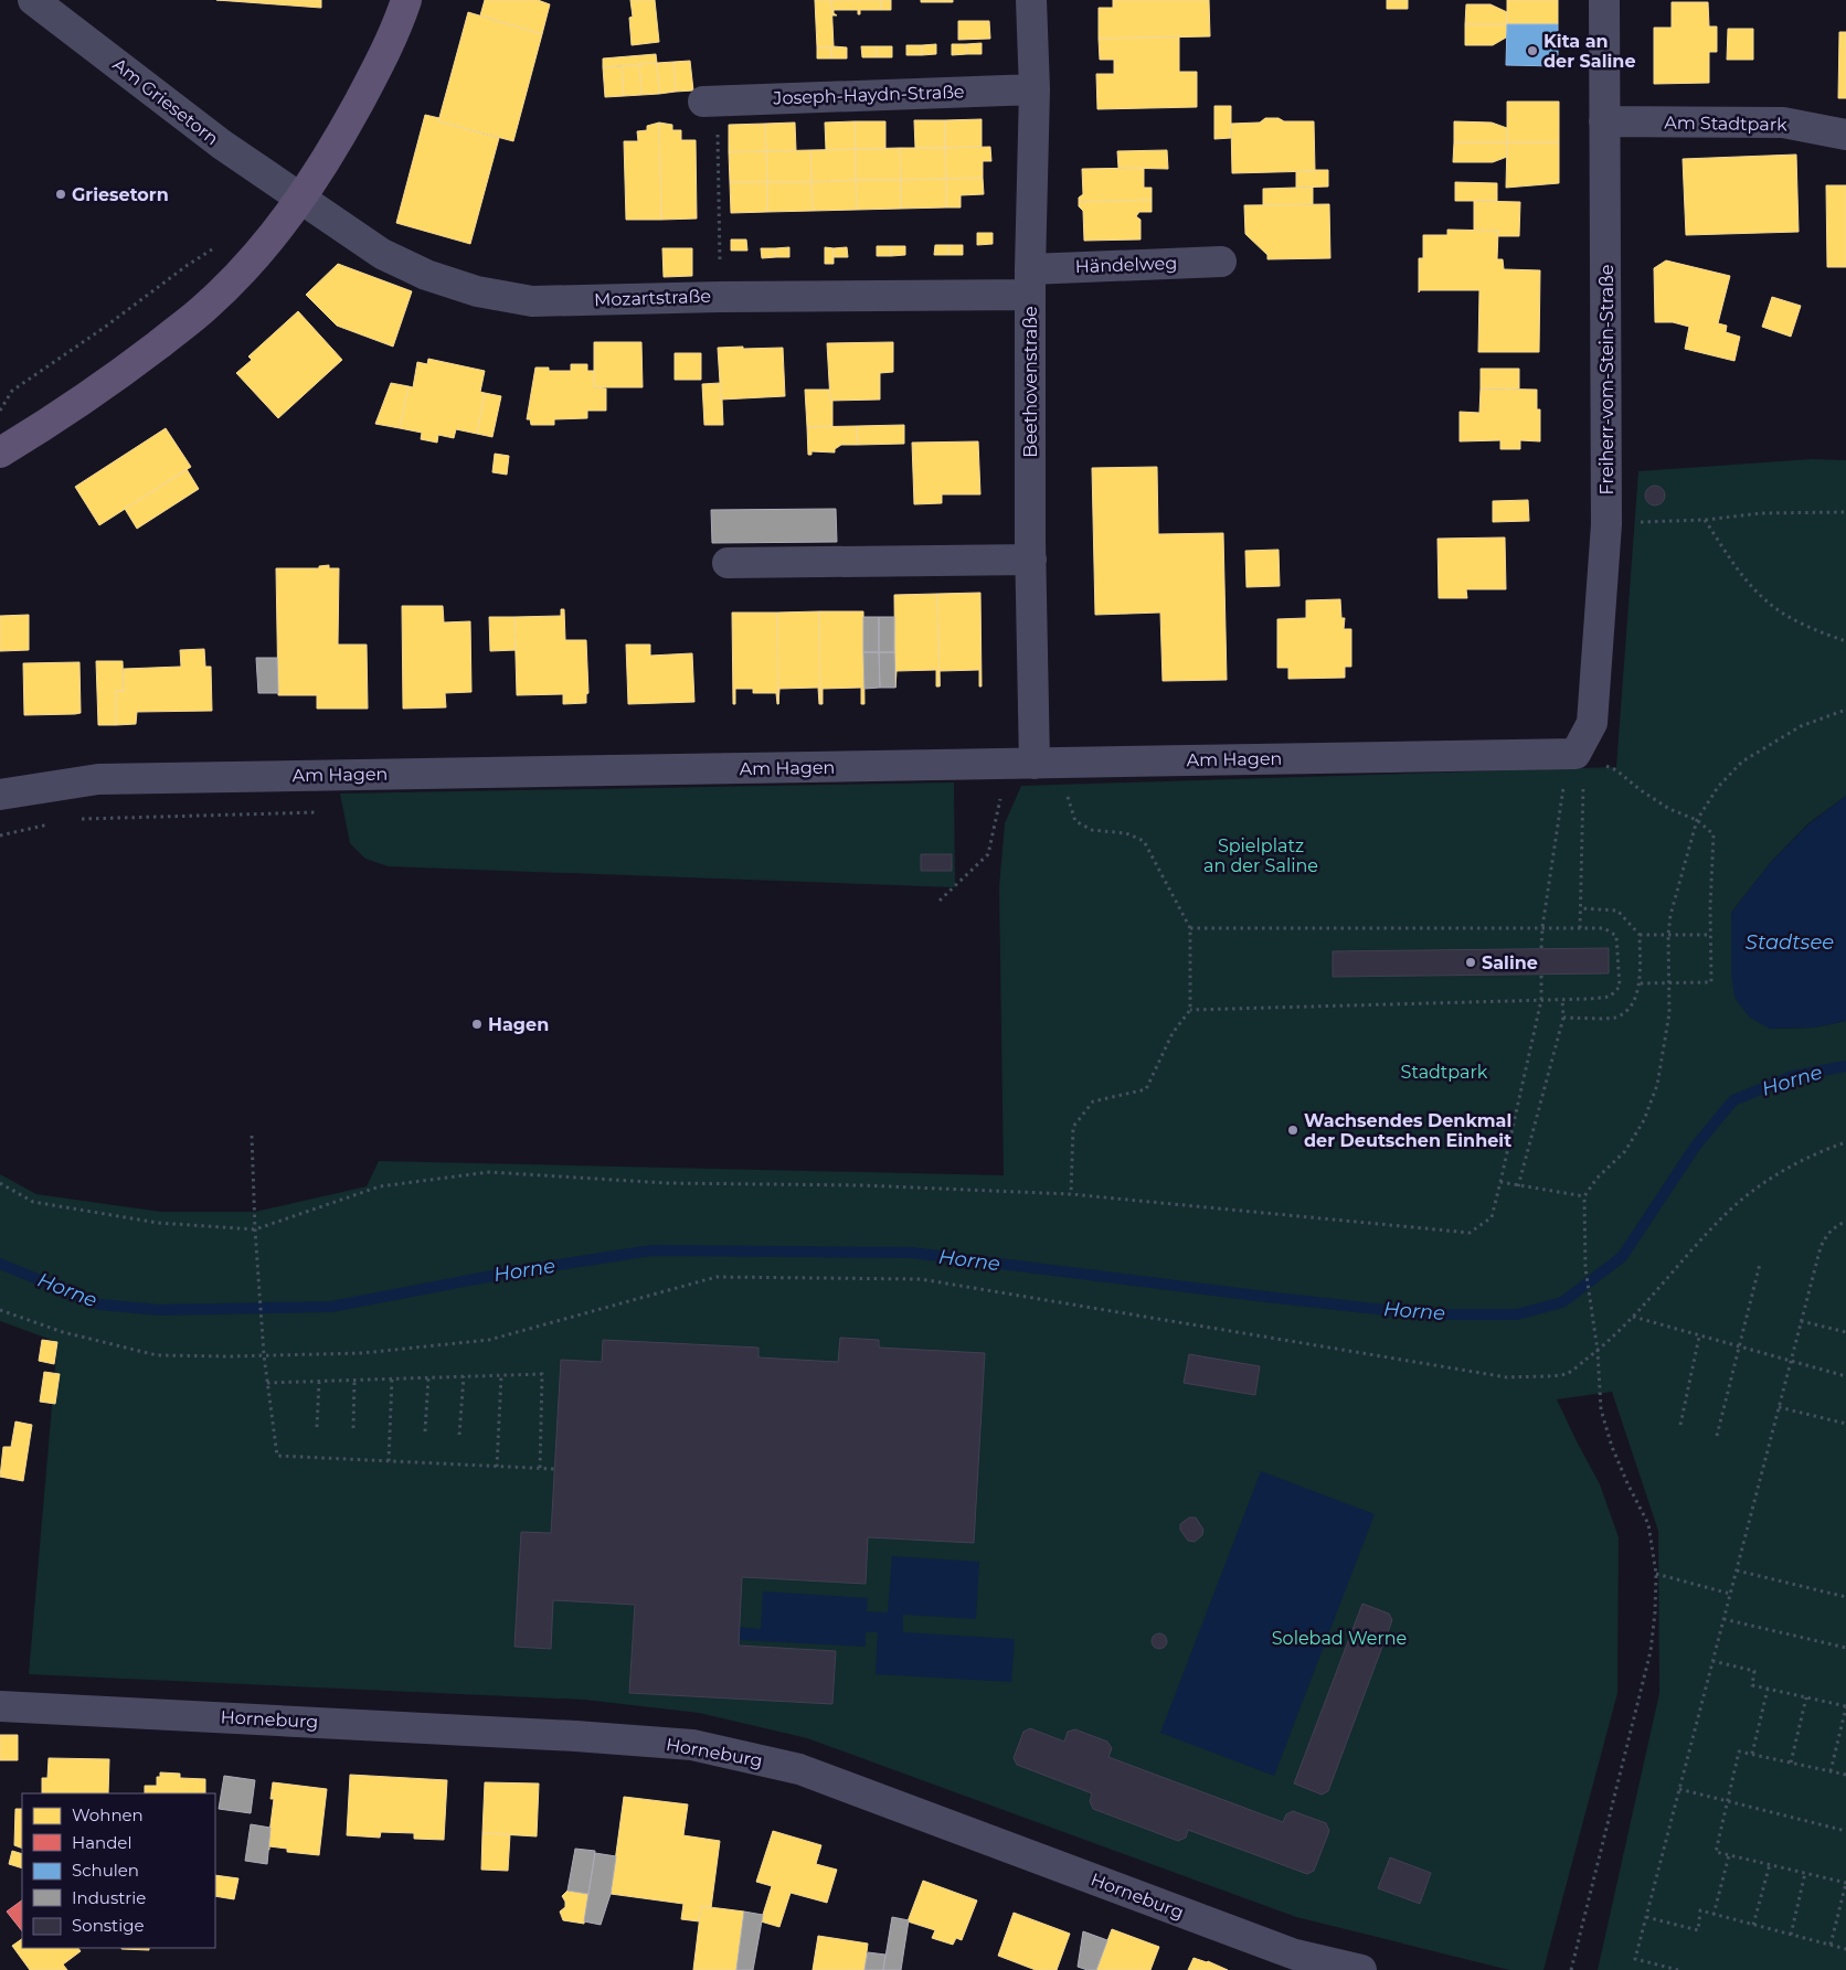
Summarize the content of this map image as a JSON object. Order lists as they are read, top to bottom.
{
  "streets": {
    "street": [
      "Joseph-Haydn-Straße",
      "Am Griesetorn",
      "Am Stadtpark",
      "Händelweg",
      "Mozartstraße",
      "Freiherr-vom-Stein-Straße",
      "Beethovenstraße",
      "Am Hagen",
      "Horneburg"
    ]
  },
  "crossings": [
    ["Joseph-Haydn-Straße", "Beethovenstraße"],
    ["Am Griesetorn", "Mozartstraße"],
    ["Am Stadtpark", "Freiherr-vom-Stein-Straße"],
    ["Händelweg", "Mozartstraße"],
    ["Händelweg", "Beethovenstraße"],
    ["Mozartstraße", "Beethovenstraße"],
    ["Freiherr-vom-Stein-Straße", "Am Hagen"],
    ["Beethovenstraße", "Am Hagen"]
  ],
  "water": ["Stadtsee", "Horne"],
  "parks": ["Spielplatz an der Saline", "Stadtpark", "Solebad Werne"],
  "places": [
    "Kita an der Saline",
    "Griesetorn",
    "Saline",
    "Hagen",
    "Wachsendes Denkmal der Deutschen Einheit"
  ],
  "legend": [
    "Wohnen",
    "Handel",
    "Schulen",
    "Industrie",
    "Sonstige"
  ]
}
